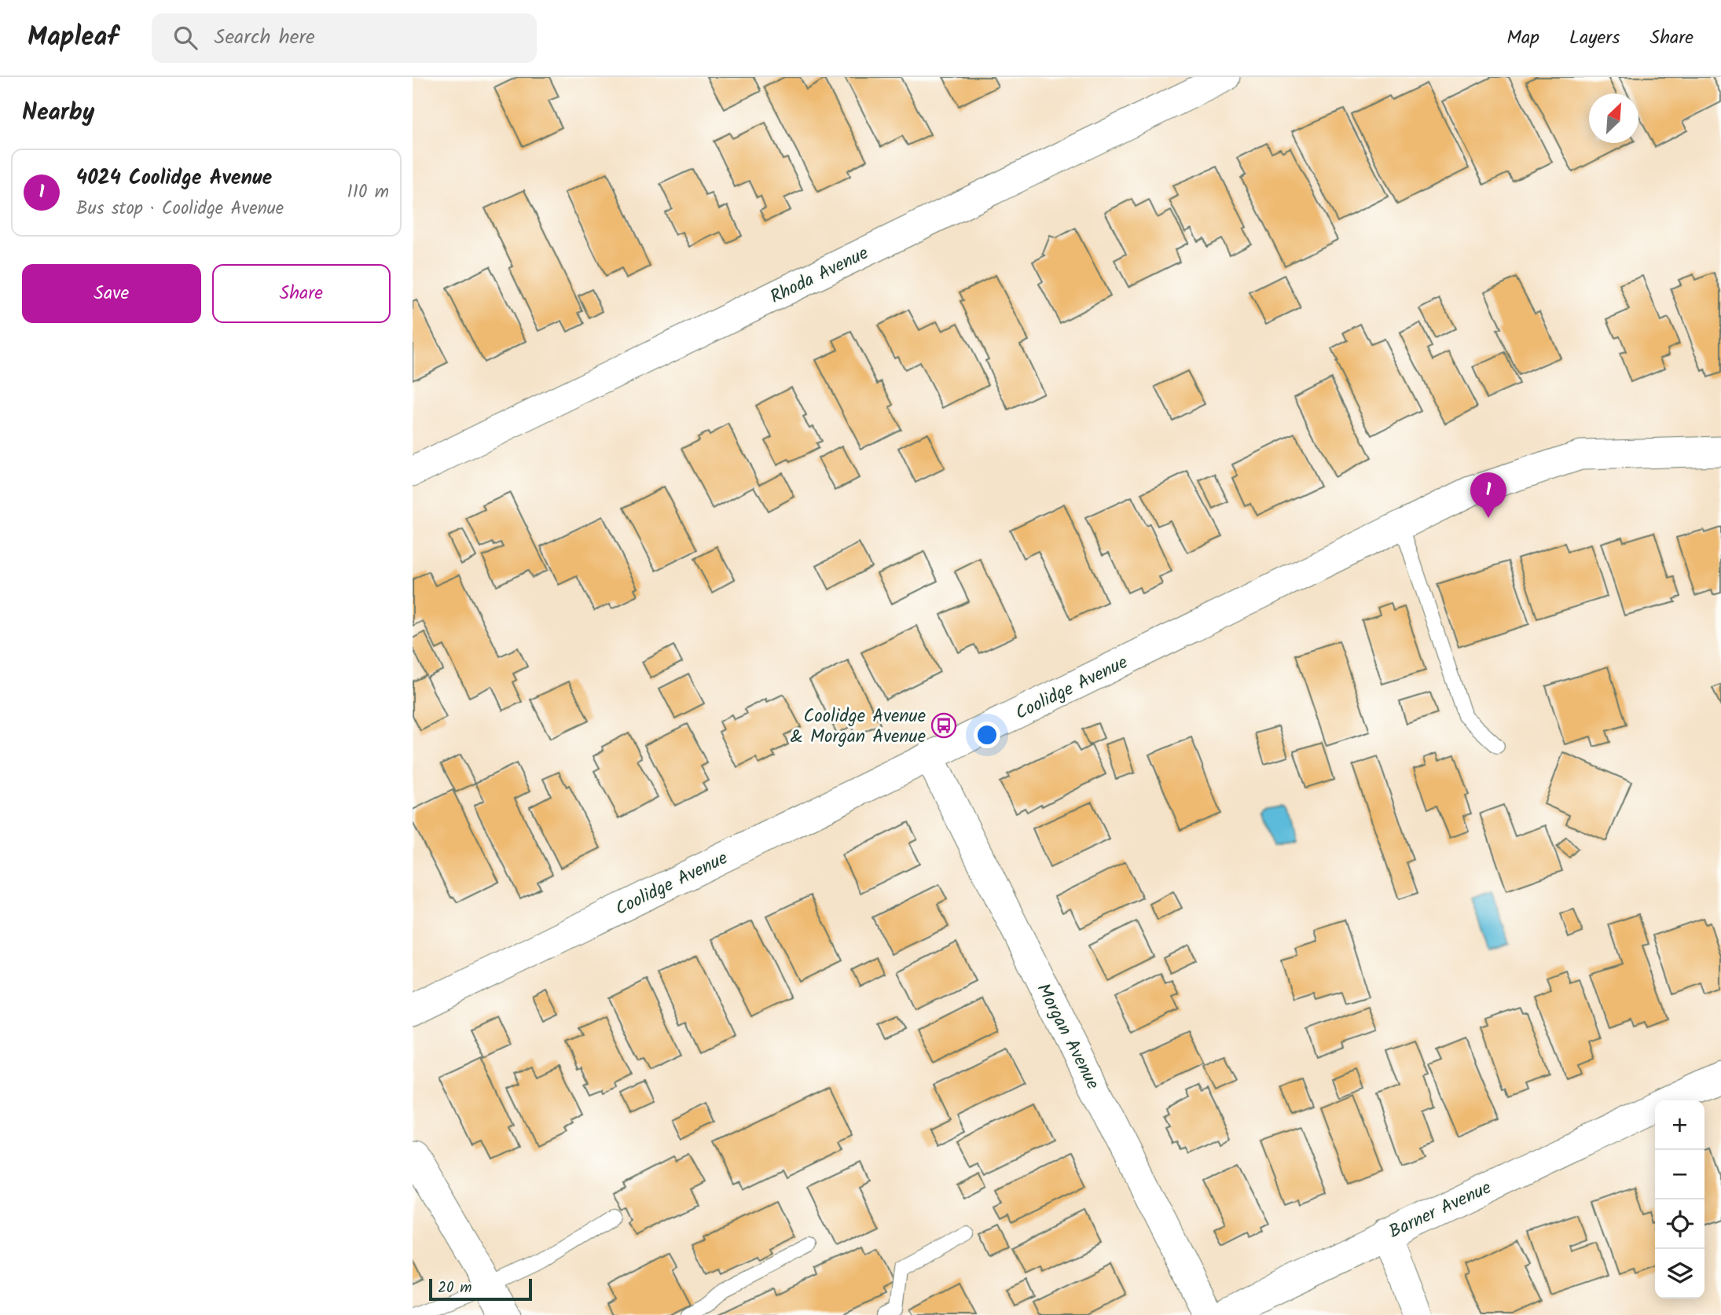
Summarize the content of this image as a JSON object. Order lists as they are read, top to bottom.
{
  "streets": {
    "street": [
      "Rhoda Avenue",
      "Coolidge Avenue",
      "Morgan Avenue",
      "Barner Avenue"
    ]
  },
  "crossings": [
    ["Coolidge Avenue", "Morgan Avenue"]
  ],
  "places": {
    "bus stop": ["Coolidge Avenue & Morgan Avenue"]
  },
  "scale_bar": "20 m",
  "north": "top right",
  "page": {
    "header": "Mapleaf",
    "search": "Search here",
    "nav": ["Map", "Layers", "Share"],
    "heading": "Nearby",
    "list": [
      {
        "mark": "1",
        "name": "4024 Coolidge Avenue",
        "note": "Bus stop · Coolidge Avenue",
        "value": "110 m"
      }
    ],
    "buttons": ["Save", "Share"],
    "pins": "1",
    "map_buttons": ["+", "−"],
    "scale": "20 m"
  }
}
